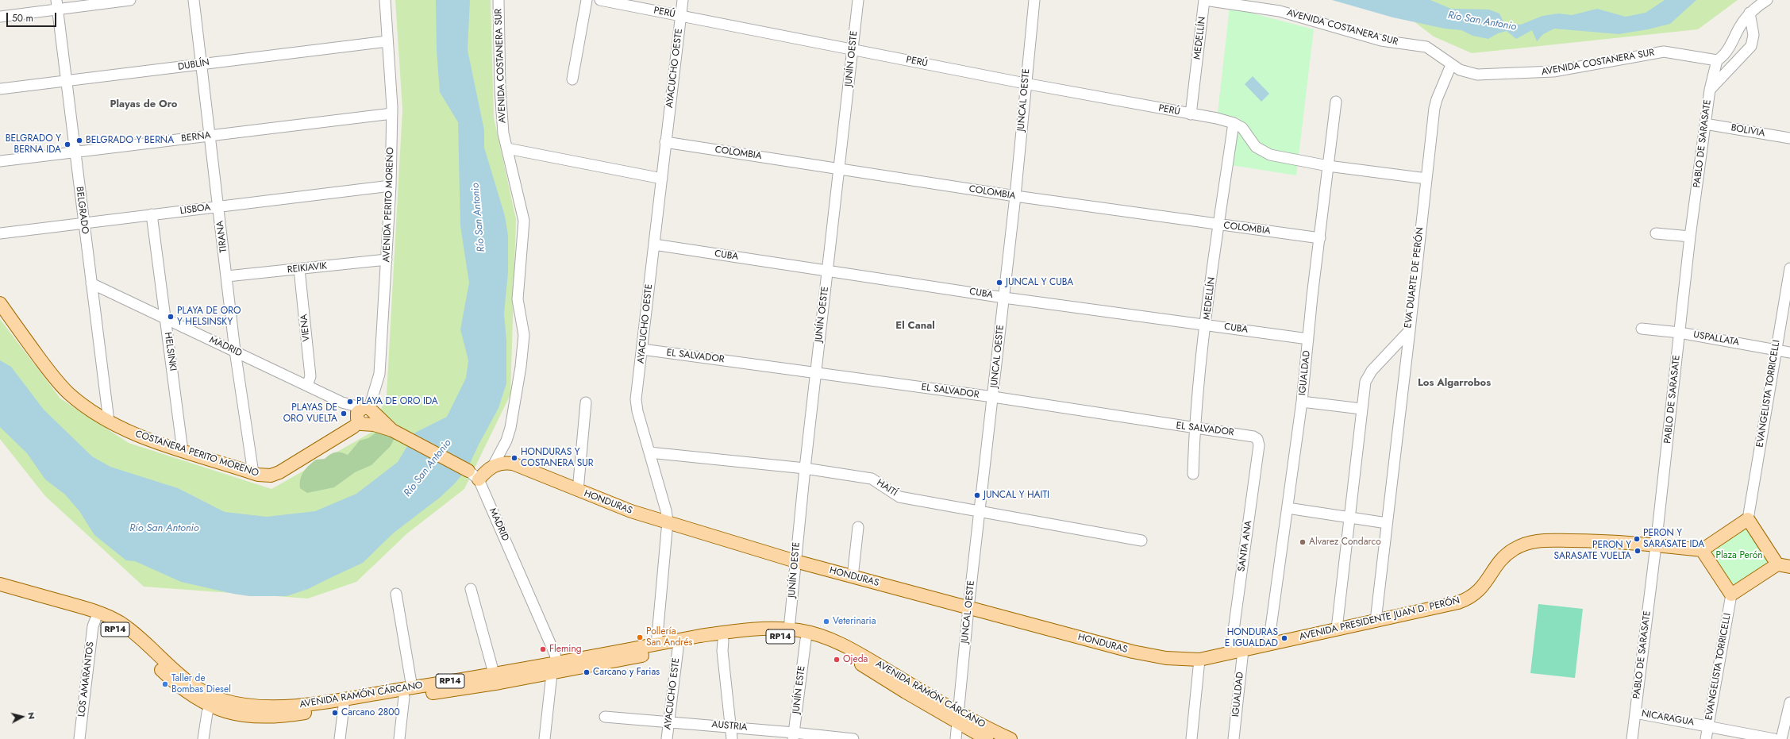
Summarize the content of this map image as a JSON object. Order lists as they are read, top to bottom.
{
  "streets": {
    "main road": [
      "MADRID",
      "COSTANERA PERITO MORENO",
      "HONDURAS",
      "AVENIDA PRESIDENTE JUAN D. PERÓN",
      "RP14",
      "AVENIDA RAMÓN CÁRCANO"
    ],
    "street": [
      "PERÚ",
      "AVENIDA COSTANERA SUR",
      "MEDELLÍN",
      "JUNÍN OESTE",
      "DUBLÍN",
      "AYACUCHO OESTE",
      "JUNCAL OESTE",
      "BOLIVIA",
      "BERNA",
      "PABLO DE SARASATE",
      "COLOMBIA",
      "AVENIDA PERITO MORENO",
      "LISBOA",
      "BELGRADO",
      "TIRANA",
      "CUBA",
      "REIKIAVIK",
      "EVA DUARTE DE PERÓN",
      "VIENA",
      "USPALLATA",
      "HELSINKI",
      "EL SALVADOR",
      "IGUALDAD",
      "EVANGELISTA TORRICELLI",
      "HAITÍ",
      "SANTA ANA",
      "LOS AMARANTOS",
      "JUNÍN ESTE",
      "AYACUCHO ESTE",
      "NICARAGUA",
      "AUSTRIA"
    ]
  },
  "crossings": [
    ["PERÚ", "MEDELLÍN"],
    ["PERÚ", "JUNÍN OESTE"],
    ["PERÚ", "AYACUCHO OESTE"],
    ["PERÚ", "JUNCAL OESTE"],
    ["AVENIDA COSTANERA SUR", "MEDELLÍN"],
    ["AVENIDA COSTANERA SUR", "PABLO DE SARASATE"],
    ["AVENIDA COSTANERA SUR", "EVA DUARTE DE PERÓN"],
    ["AVENIDA COSTANERA SUR", "HONDURAS"],
    ["MEDELLÍN", "COLOMBIA"],
    ["MEDELLÍN", "CUBA"],
    ["MEDELLÍN", "EL SALVADOR"],
    ["JUNÍN OESTE", "COLOMBIA"],
    ["JUNÍN OESTE", "CUBA"],
    ["JUNÍN OESTE", "EL SALVADOR"],
    ["JUNÍN OESTE", "HAITÍ"],
    ["JUNÍN OESTE", "HONDURAS"],
    ["JUNÍN OESTE", "AVENIDA RAMÓN CÁRCANO"],
    ["DUBLÍN", "AVENIDA PERITO MORENO"],
    ["DUBLÍN", "BELGRADO"],
    ["DUBLÍN", "TIRANA"],
    ["AYACUCHO OESTE", "COLOMBIA"],
    ["AYACUCHO OESTE", "CUBA"],
    ["AYACUCHO OESTE", "EL SALVADOR"],
    ["AYACUCHO OESTE", "HAITÍ"],
    ["AYACUCHO OESTE", "HONDURAS"],
    ["AYACUCHO OESTE", "AVENIDA RAMÓN CÁRCANO"],
    ["JUNCAL OESTE", "COLOMBIA"],
    ["JUNCAL OESTE", "CUBA"],
    ["JUNCAL OESTE", "EL SALVADOR"],
    ["JUNCAL OESTE", "HAITÍ"],
    ["JUNCAL OESTE", "HONDURAS"],
    ["JUNCAL OESTE", "AVENIDA RAMÓN CÁRCANO"],
    ["BOLIVIA", "PABLO DE SARASATE"],
    ["BERNA", "AVENIDA PERITO MORENO"],
    ["BERNA", "BELGRADO"],
    ["BERNA", "TIRANA"],
    ["PABLO DE SARASATE", "USPALLATA"],
    ["PABLO DE SARASATE", "AVENIDA PRESIDENTE JUAN D. PERÓN"],
    ["PABLO DE SARASATE", "NICARAGUA"],
    ["COLOMBIA", "IGUALDAD"],
    ["AVENIDA PERITO MORENO", "LISBOA"],
    ["AVENIDA PERITO MORENO", "REIKIAVIK"],
    ["AVENIDA PERITO MORENO", "MADRID"],
    ["AVENIDA PERITO MORENO", "COSTANERA PERITO MORENO"],
    ["LISBOA", "BELGRADO"],
    ["LISBOA", "TIRANA"],
    ["LISBOA", "HELSINKI"],
    ["BELGRADO", "MADRID"],
    ["BELGRADO", "COSTANERA PERITO MORENO"],
    ["TIRANA", "REIKIAVIK"],
    ["TIRANA", "MADRID"],
    ["TIRANA", "COSTANERA PERITO MORENO"],
    ["CUBA", "IGUALDAD"],
    ["REIKIAVIK", "VIENA"],
    ["EVA DUARTE DE PERÓN", "AVENIDA PRESIDENTE JUAN D. PERÓN"],
    ["VIENA", "MADRID"],
    ["USPALLATA", "EVANGELISTA TORRICELLI"],
    ["MADRID", "HELSINKI"],
    ["MADRID", "COSTANERA PERITO MORENO"],
    ["MADRID", "AVENIDA RAMÓN CÁRCANO"],
    ["HELSINKI", "COSTANERA PERITO MORENO"],
    ["EL SALVADOR", "SANTA ANA"],
    ["IGUALDAD", "HONDURAS"],
    ["IGUALDAD", "AVENIDA PRESIDENTE JUAN D. PERÓN"],
    ["EVANGELISTA TORRICELLI", "NICARAGUA"],
    ["HONDURAS", "SANTA ANA"],
    ["HONDURAS", "AVENIDA PRESIDENTE JUAN D. PERÓN"],
    ["LOS AMARANTOS", "AVENIDA RAMÓN CÁRCANO"],
    ["JUNÍN ESTE", "AVENIDA RAMÓN CÁRCANO"],
    ["JUNÍN ESTE", "AUSTRIA"],
    ["AYACUCHO ESTE", "AVENIDA RAMÓN CÁRCANO"],
    ["AYACUCHO ESTE", "AUSTRIA"]
  ],
  "districts": ["Playas de Oro", "El Canal", "Los Algarrobos"],
  "water": ["Río San Antonio"],
  "parks": ["Plaza Perón"],
  "places": [
    "BELGRADO Y BERNA",
    "BELGRADO Y BERNA IDA",
    "JUNCAL Y CUBA",
    "PLAYA DE ORO Y HELSINSKY",
    "PLAYA DE ORO IDA",
    "PLAYAS DE ORO VUELTA",
    "HONDURAS Y COSTANERA SUR",
    "JUNCAL Y HAITI",
    "PERON Y SARASATE IDA",
    "Alvarez Condarco",
    "PERON Y SARASATE VUELTA",
    "Veterinaria",
    "Pollería San Andrés",
    "HONDURAS E IGUALDAD",
    "Fleming",
    "Ojeda",
    "Carcano y Farias",
    "Taller de Bombas Diesel",
    "Carcano 2800"
  ],
  "scale_bar": "50 m",
  "north": "right"
}
